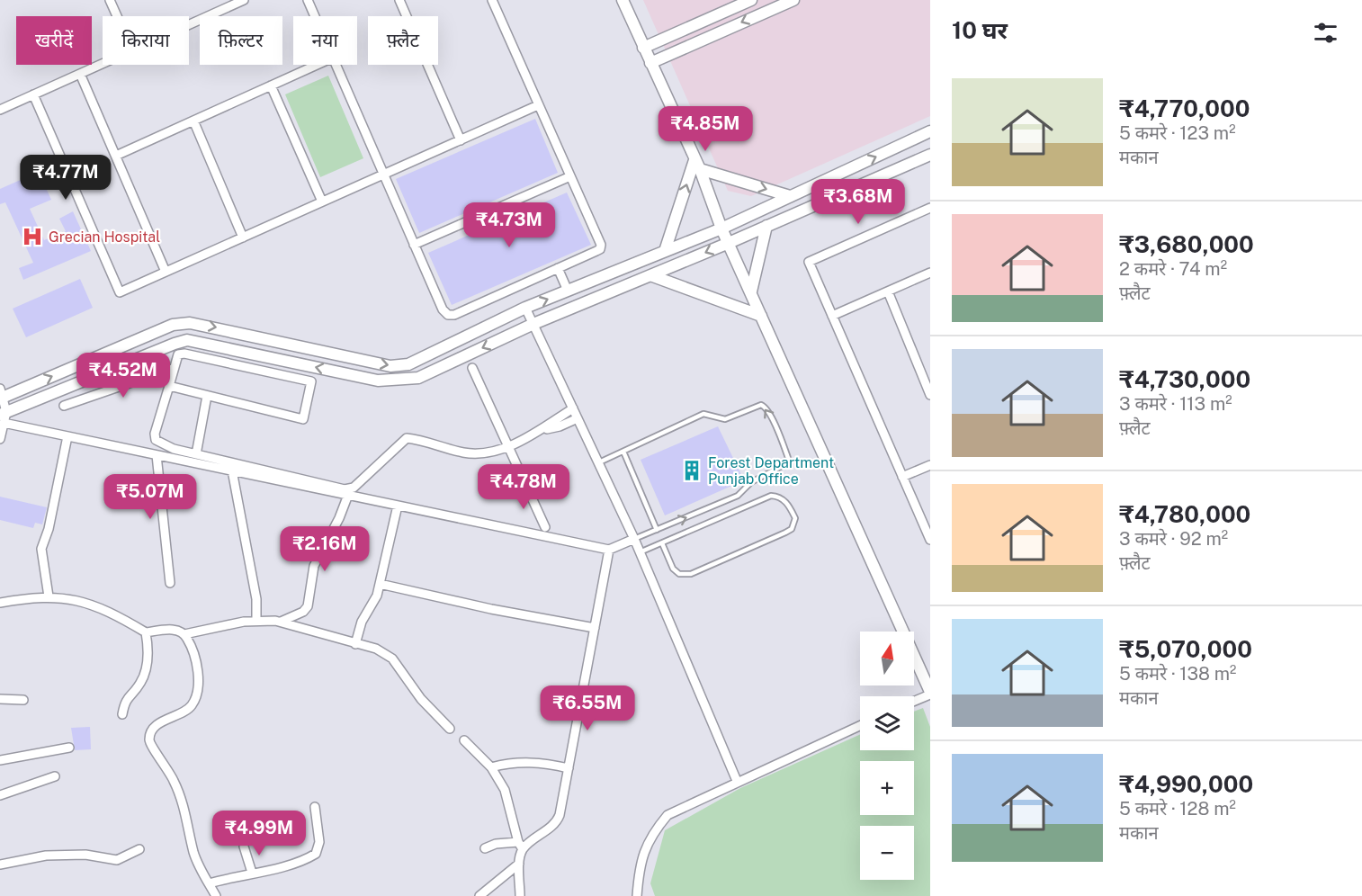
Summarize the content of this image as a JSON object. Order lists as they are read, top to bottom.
{
  "places": {
    "hospital": ["Grecian Hospital"],
    "building": ["Forest Department Punjab Office"]
  },
  "north": "top",
  "page": {
    "heading": "10 घर",
    "chip": [
      "खरीदें",
      "किराया",
      "फ़िल्टर",
      "नया",
      "फ़्लैट"
    ],
    "list": [
      {
        "name": "₹4,770,000",
        "note": "5 कमरे · 123 m² · मकान"
      },
      {
        "name": "₹3,680,000",
        "note": "2 कमरे · 74 m² · फ़्लैट"
      },
      {
        "name": "₹4,730,000",
        "note": "3 कमरे · 113 m² · फ़्लैट"
      },
      {
        "name": "₹4,780,000",
        "note": "3 कमरे · 92 m² · फ़्लैट"
      },
      {
        "name": "₹5,070,000",
        "note": "5 कमरे · 138 m² · मकान"
      },
      {
        "name": "₹4,990,000",
        "note": "5 कमरे · 128 m² · मकान"
      }
    ],
    "price": [
      "₹4.85M",
      "₹4.77M",
      "₹3.68M",
      "₹4.73M",
      "₹4.52M",
      "₹4.78M",
      "₹5.07M",
      "₹2.16M",
      "₹6.55M",
      "₹4.99M"
    ],
    "map_buttons": ["+", "−"]
  }
}
